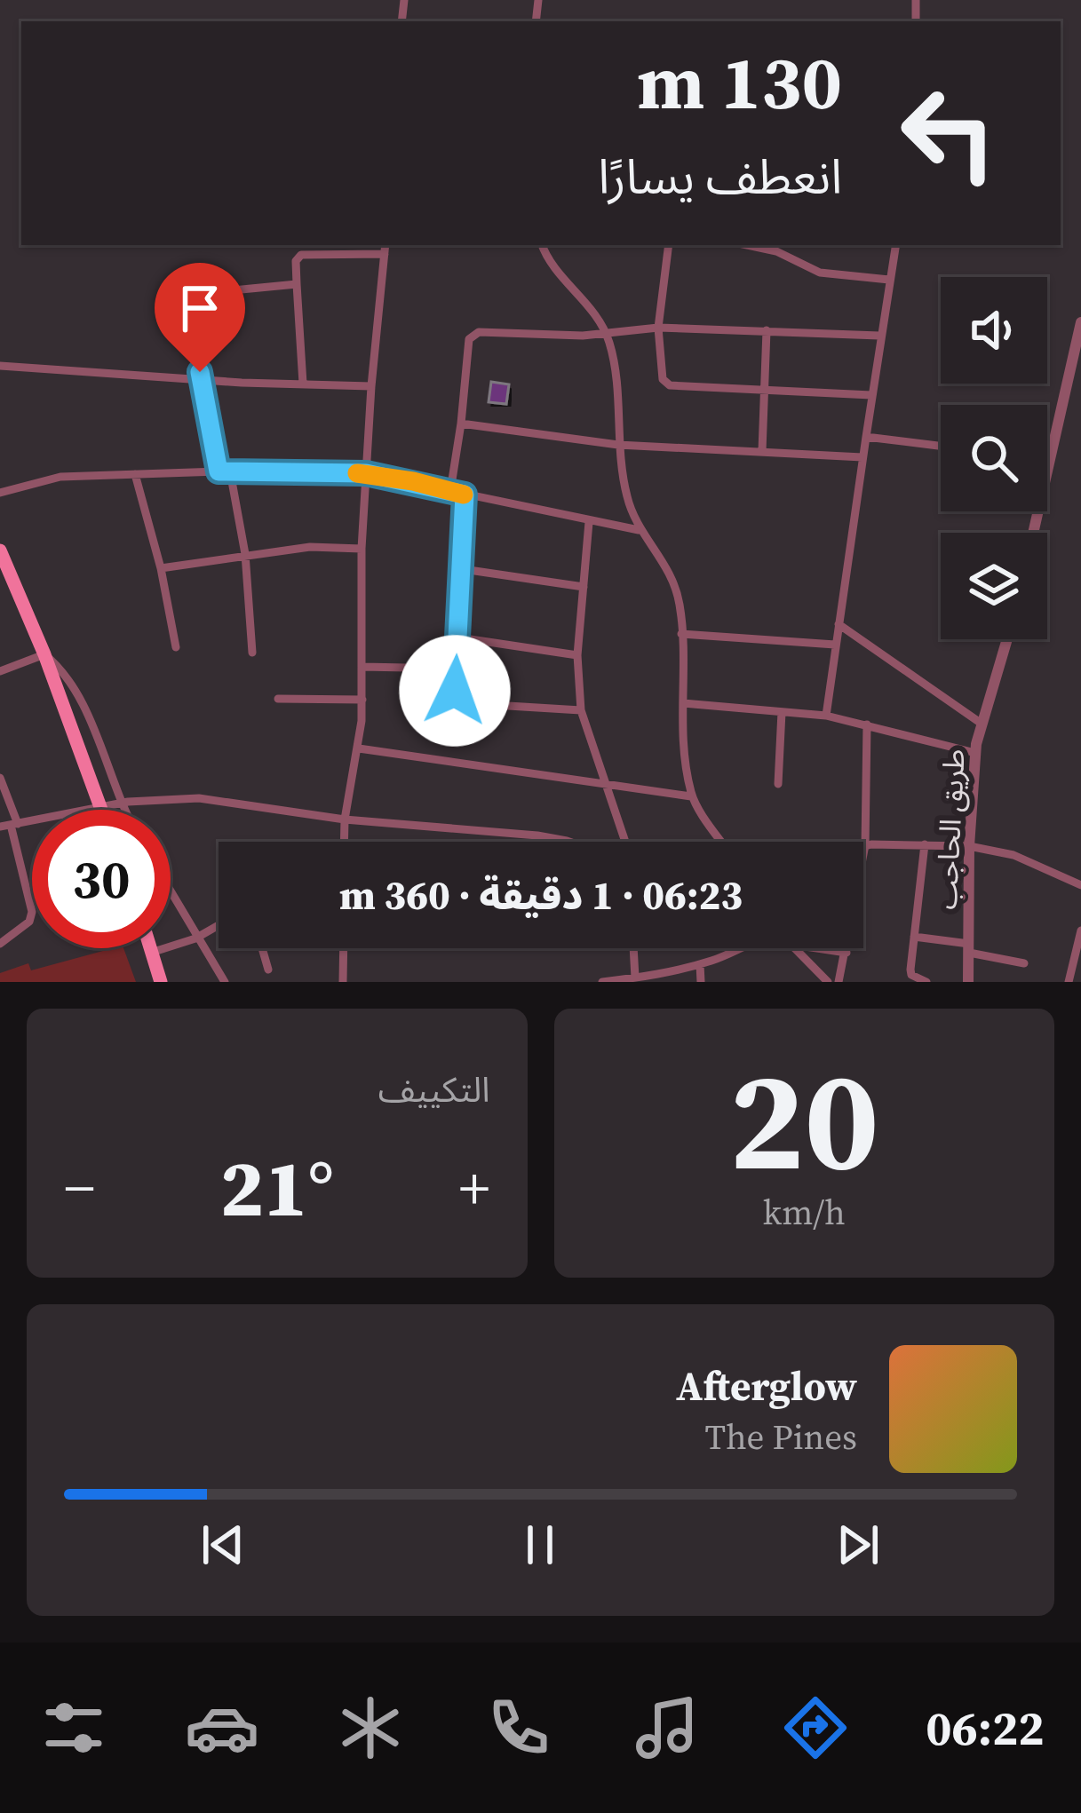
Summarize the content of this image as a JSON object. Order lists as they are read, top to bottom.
{
  "streets": {
    "street": ["طريق الحاجب"]
  },
  "page": {
    "turn": ["130 m", "انعطف يسارًا"],
    "limit": "30",
    "trip": "06:23 · 1 دقيقة · 360 m",
    "tile": [
      ["20", "km/h"],
      "التكييف"
    ],
    "heat": ["−", "21°", "+"],
    "song": ["Afterglow", "The Pines"],
    "tabs": "06:22"
  }
}
